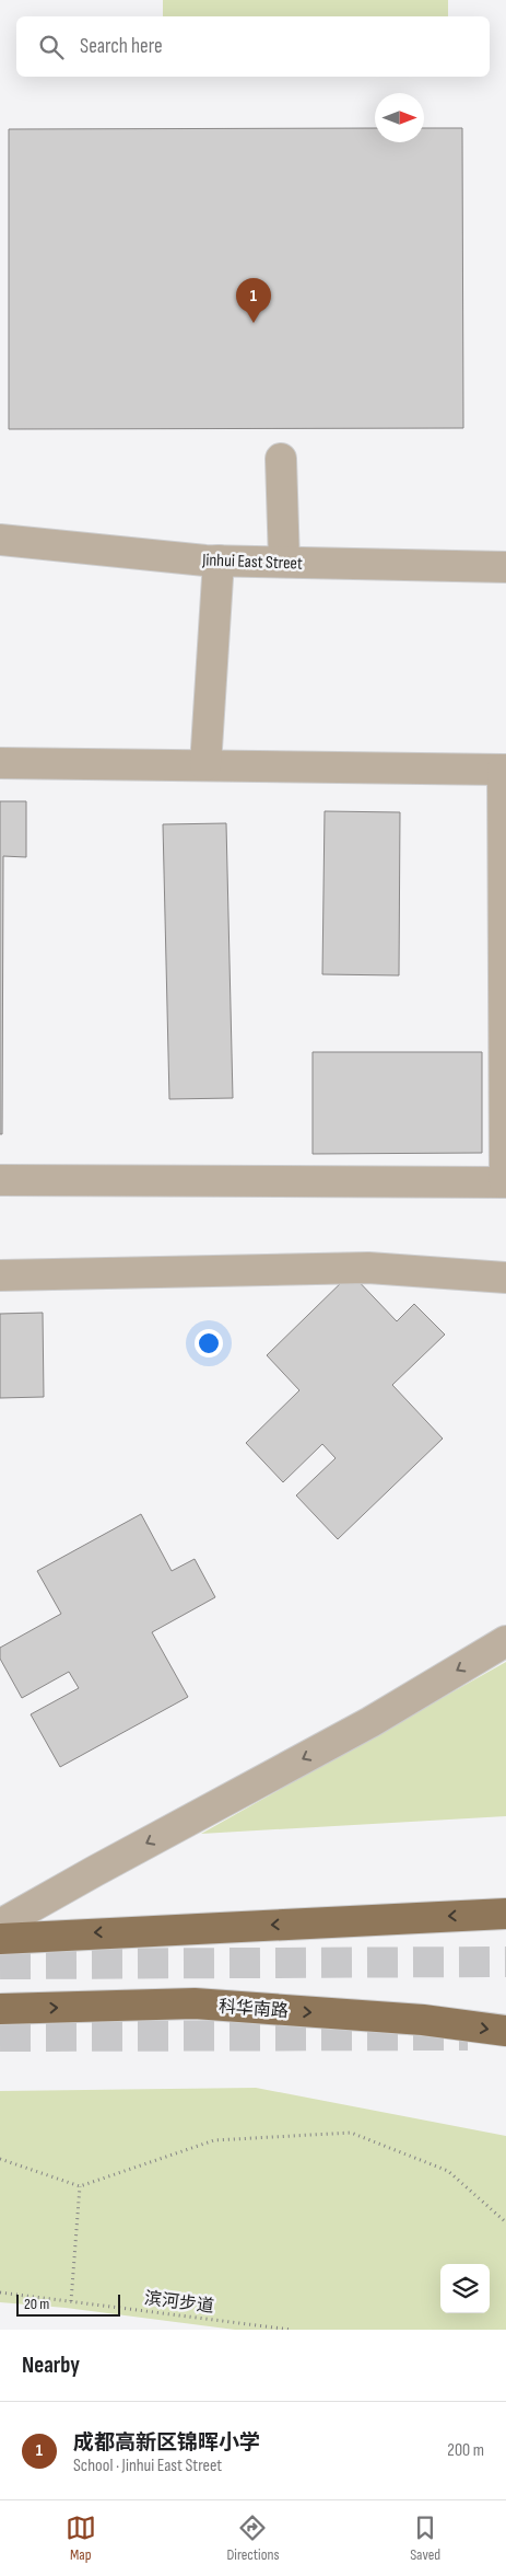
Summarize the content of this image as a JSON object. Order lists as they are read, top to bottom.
{
  "streets": {
    "main road": ["科华南路"],
    "street": ["Jinhui East Street"],
    "path": ["滨河步道"]
  },
  "scale_bar": "20 m",
  "north": "right",
  "page": {
    "search": "Search here",
    "pins": "1",
    "scale": "20 m",
    "heading": "Nearby",
    "list": [
      {
        "mark": "1",
        "name": "成都高新区锦晖小学",
        "note": "School · Jinhui East Street",
        "value": "200 m"
      }
    ],
    "nav": ["Map", "Directions", "Saved"]
  }
}
